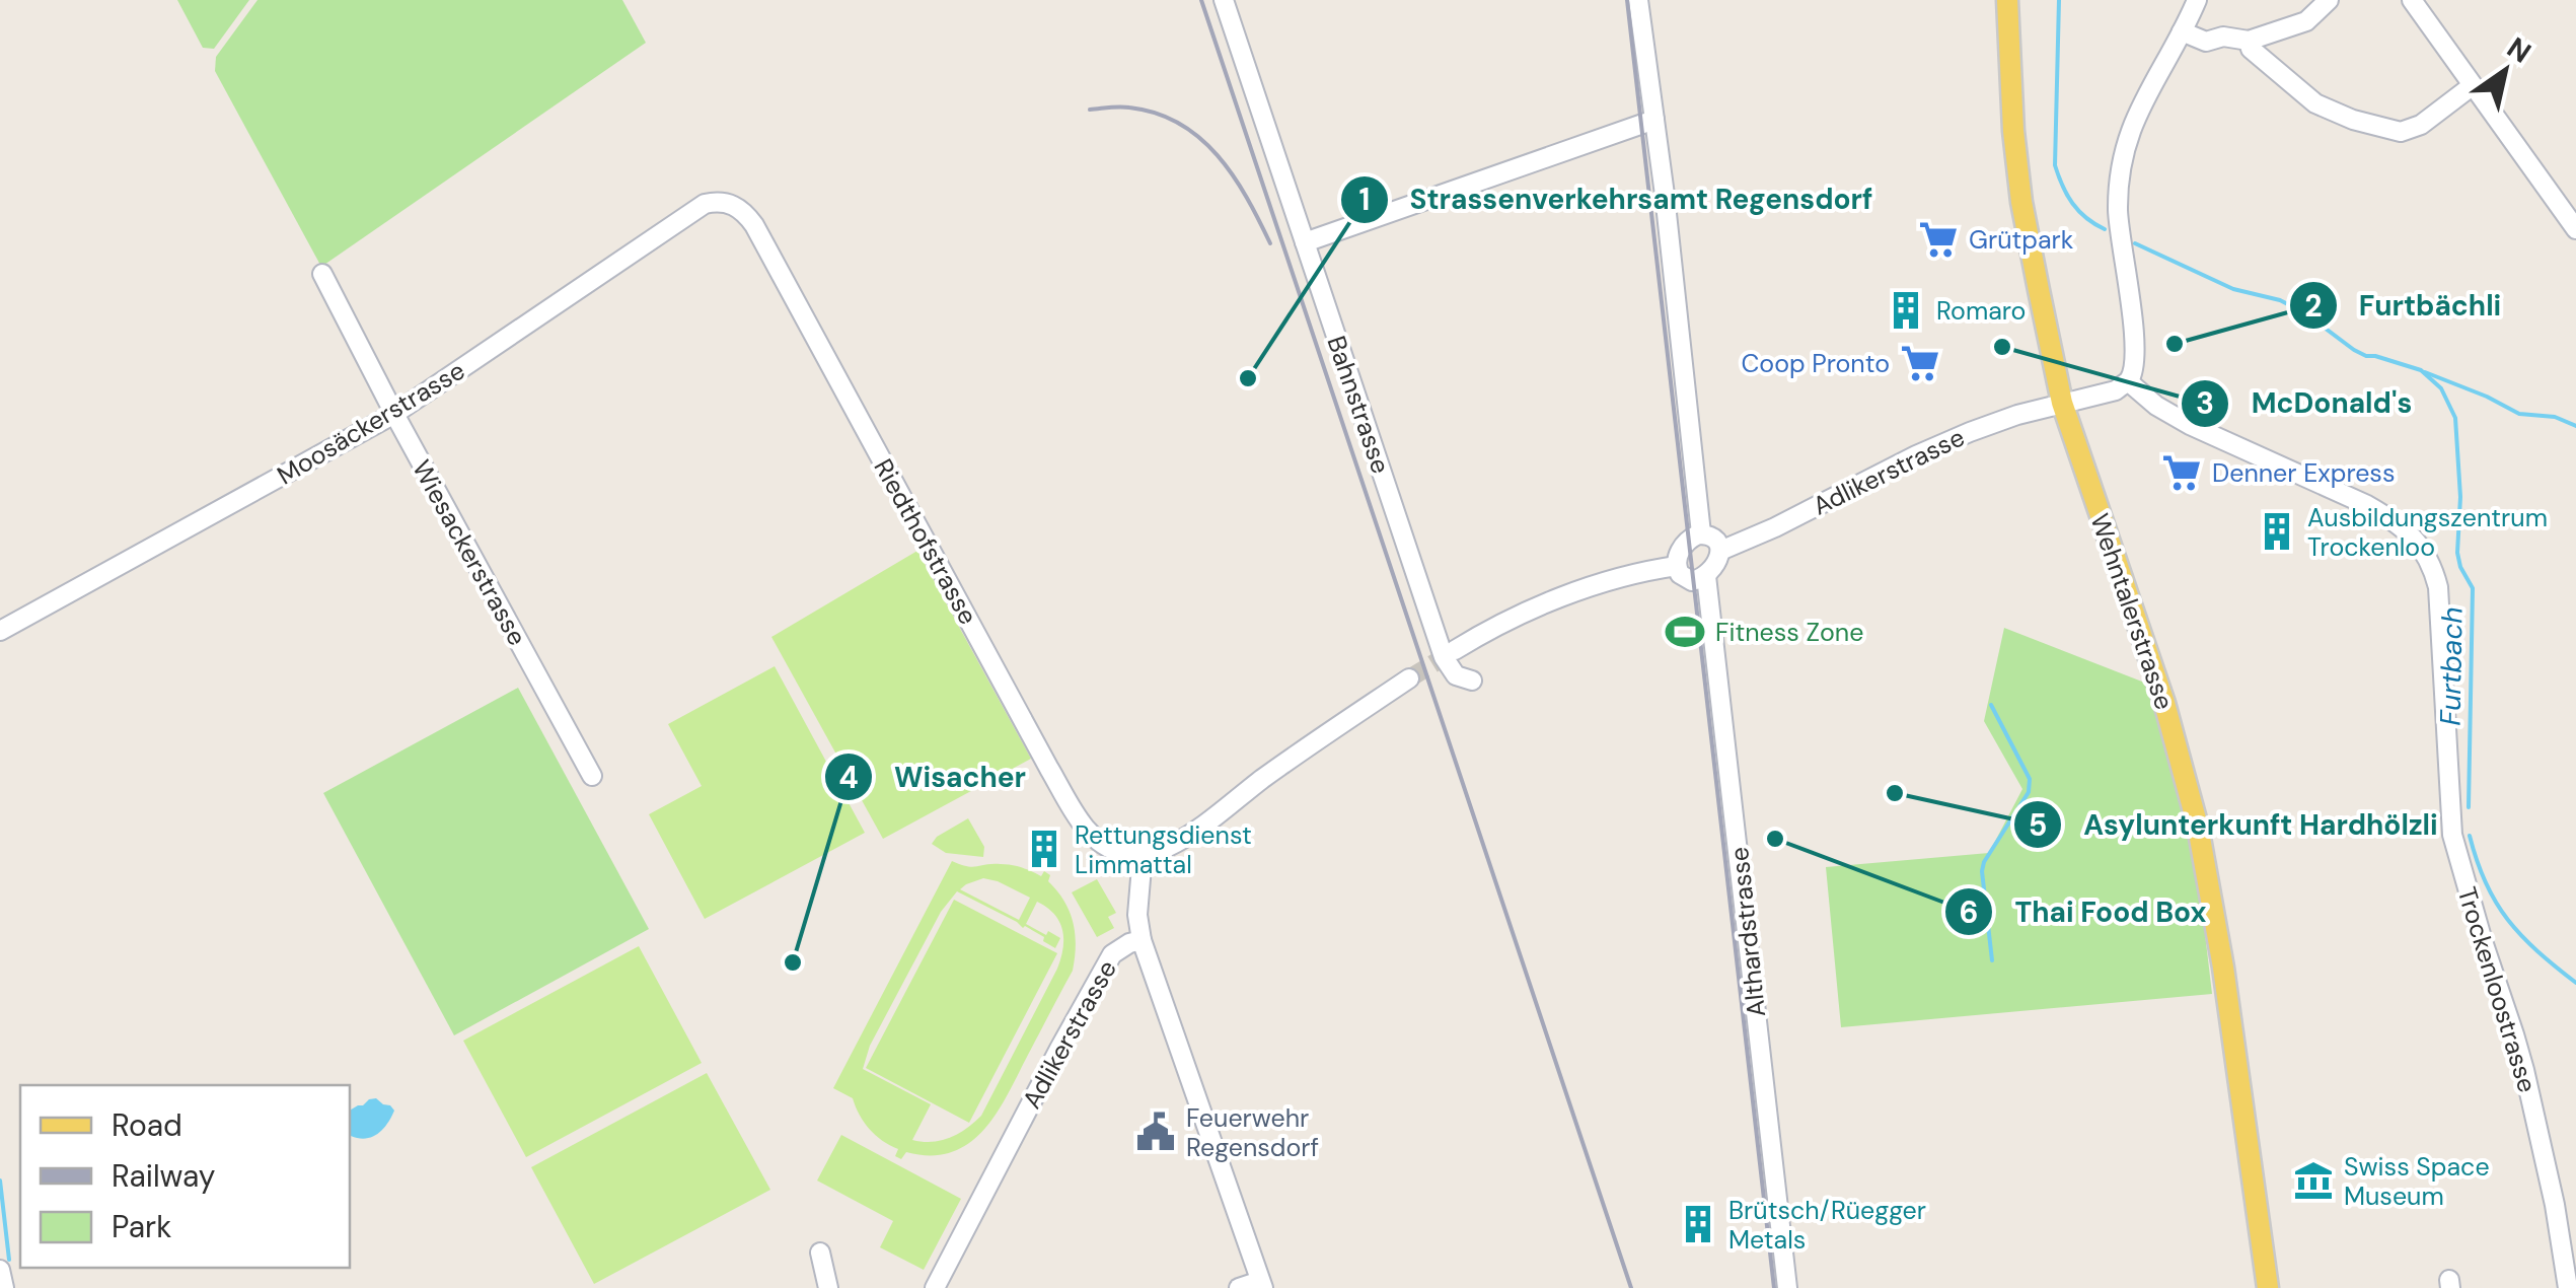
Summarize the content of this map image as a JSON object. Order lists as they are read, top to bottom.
{
  "streets": {
    "main road": ["Wehntalerstrasse"],
    "street": [
      "Bahnstrasse",
      "Moosäckerstrasse",
      "Adlikerstrasse",
      "Riedthofstrasse",
      "Wiesackerstrasse",
      "Althardstrasse",
      "Trockenloostrasse"
    ]
  },
  "crossings": [
    ["Moosäckerstrasse", "Riedthofstrasse"],
    ["Moosäckerstrasse", "Wiesackerstrasse"],
    ["Adlikerstrasse", "Riedthofstrasse"],
    ["Adlikerstrasse", "Wehntalerstrasse"],
    ["Adlikerstrasse", "Althardstrasse"]
  ],
  "water": ["Furtbach"],
  "places": {
    "supermarket": ["Grütpark", "Coop Pronto", "Denner Express"],
    "building": [
      "Romaro",
      "Ausbildungszentrum Trockenloo",
      "Rettungsdienst Limmattal",
      "Brütsch/Rüegger Metals"
    ],
    "other": [
      "Furtbächli",
      "McDonald's",
      "Strassenverkehrsamt Regensdorf",
      "Asylunterkunft Hardhölzli",
      "Thai Food Box",
      "Wisacher"
    ],
    "sports": ["Fitness Zone"],
    "public building": ["Feuerwehr Regensdorf"],
    "museum": ["Swiss Space Museum"]
  },
  "legend": ["Road", "Railway", "Park"],
  "north": "top right"
}
